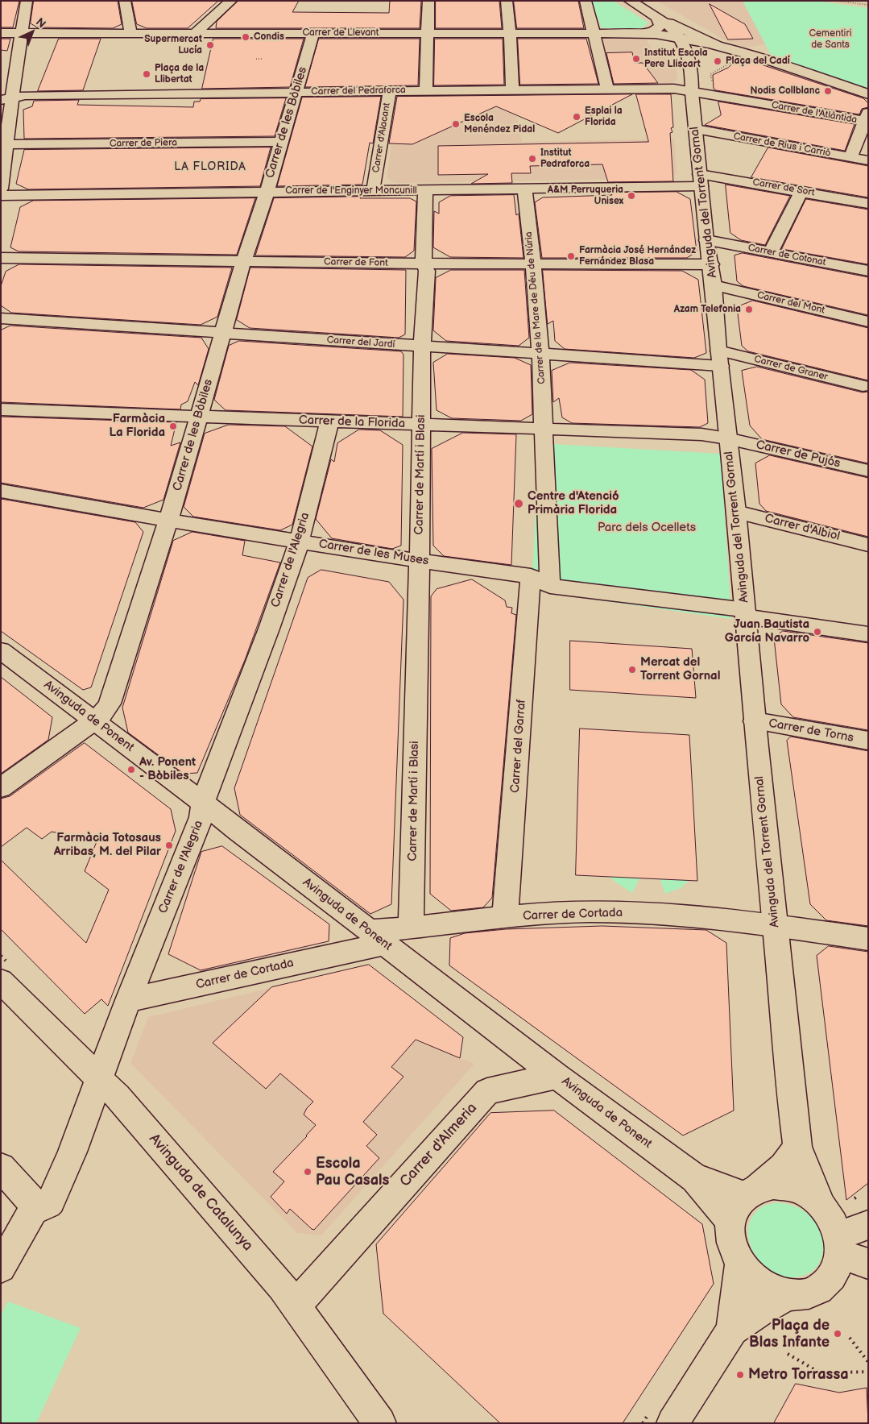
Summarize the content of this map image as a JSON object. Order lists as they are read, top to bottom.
{
  "streets": {
    "street": [
      "Carrer de Llevant",
      "Carrer del Pedraforca",
      "Carrer de l'Atlàntida",
      "Carrer de les Bòbiles",
      "Carrer d'Alacant",
      "Carrer de Piera",
      "Carrer de Rius i Carrió",
      "Carrer de Sort",
      "Carrer de l'Enginyer Moncunill",
      "Avinguda del Torrent Gornal",
      "Carrer de Cotonat",
      "Carrer de Font",
      "Carrer del Mont",
      "Carrer de la Mare de Déu de Núria",
      "Carrer del Jardí",
      "Carrer de Graner",
      "Carrer de la Florida",
      "Carrer de Pujós",
      "Carrer de Martí i Blasi",
      "Carrer d'Albiol",
      "Carrer de les Muses",
      "Carrer de l'Alegria",
      "Avinguda de Ponent",
      "Carrer de Torns",
      "Carrer del Garraf",
      "Carrer de Cortada",
      "Carrer d'Almeria",
      "Avinguda de Catalunya"
    ]
  },
  "crossings": [
    ["Carrer de Llevant", "Carrer de les Bòbiles"],
    ["Carrer de Llevant", "Avinguda del Torrent Gornal"],
    ["Carrer del Pedraforca", "Carrer de l'Atlàntida"],
    ["Carrer del Pedraforca", "Carrer de les Bòbiles"],
    ["Carrer del Pedraforca", "Carrer d'Alacant"],
    ["Carrer del Pedraforca", "Avinguda del Torrent Gornal"],
    ["Carrer de l'Atlàntida", "Avinguda del Torrent Gornal"],
    ["Carrer de les Bòbiles", "Carrer de Piera"],
    ["Carrer de les Bòbiles", "Carrer de l'Enginyer Moncunill"],
    ["Carrer de les Bòbiles", "Carrer de Font"],
    ["Carrer de les Bòbiles", "Carrer del Jardí"],
    ["Carrer de les Bòbiles", "Carrer de la Florida"],
    ["Carrer de les Bòbiles", "Carrer de les Muses"],
    ["Carrer de les Bòbiles", "Avinguda de Ponent"],
    ["Carrer de Rius i Carrió", "Avinguda del Torrent Gornal"],
    ["Carrer de Sort", "Carrer de l'Enginyer Moncunill"],
    ["Carrer de Sort", "Avinguda del Torrent Gornal"],
    ["Carrer de l'Enginyer Moncunill", "Avinguda del Torrent Gornal"],
    ["Carrer de l'Enginyer Moncunill", "Carrer de la Mare de Déu de Núria"],
    ["Carrer de l'Enginyer Moncunill", "Carrer de Martí i Blasi"],
    ["Avinguda del Torrent Gornal", "Carrer de Cotonat"],
    ["Avinguda del Torrent Gornal", "Carrer de Font"],
    ["Avinguda del Torrent Gornal", "Carrer del Mont"],
    ["Avinguda del Torrent Gornal", "Carrer del Jardí"],
    ["Avinguda del Torrent Gornal", "Carrer de Graner"],
    ["Avinguda del Torrent Gornal", "Carrer de la Florida"],
    ["Avinguda del Torrent Gornal", "Carrer de Pujós"],
    ["Avinguda del Torrent Gornal", "Carrer d'Albiol"],
    ["Avinguda del Torrent Gornal", "Carrer de les Muses"],
    ["Avinguda del Torrent Gornal", "Avinguda de Ponent"],
    ["Avinguda del Torrent Gornal", "Carrer de Torns"],
    ["Avinguda del Torrent Gornal", "Carrer de Cortada"],
    ["Carrer de Font", "Carrer del Mont"],
    ["Carrer de Font", "Carrer de la Mare de Déu de Núria"],
    ["Carrer de Font", "Carrer de Martí i Blasi"],
    ["Carrer de la Mare de Déu de Núria", "Carrer del Jardí"],
    ["Carrer de la Mare de Déu de Núria", "Carrer de la Florida"],
    ["Carrer del Jardí", "Carrer de Graner"],
    ["Carrer del Jardí", "Carrer de Martí i Blasi"],
    ["Carrer de la Florida", "Carrer de Pujós"],
    ["Carrer de la Florida", "Carrer de Martí i Blasi"],
    ["Carrer de la Florida", "Carrer de l'Alegria"],
    ["Carrer de Martí i Blasi", "Carrer de les Muses"],
    ["Carrer de Martí i Blasi", "Carrer de Cortada"],
    ["Carrer de les Muses", "Carrer de l'Alegria"],
    ["Carrer de les Muses", "Carrer del Garraf"],
    ["Carrer de l'Alegria", "Avinguda de Ponent"],
    ["Carrer de l'Alegria", "Carrer de Cortada"],
    ["Carrer de l'Alegria", "Avinguda de Catalunya"],
    ["Avinguda de Ponent", "Carrer de Cortada"],
    ["Avinguda de Ponent", "Carrer d'Almeria"],
    ["Carrer del Garraf", "Carrer de Cortada"],
    ["Carrer d'Almeria", "Avinguda de Catalunya"]
  ],
  "districts": ["LA FLORIDA"],
  "parks": ["Cementiri de Sants", "Parc dels Ocellets"],
  "places": [
    "Condis",
    "Supermercat Lucía",
    "Institut Escola Pere Lliscart",
    "Plaça del Cadí",
    "Plaça de la Llibertat",
    "Nodis Collblanc",
    "Esplai la Florida",
    "Escola Menéndez Pidal",
    "Institut Pedraforca",
    "A&M Perruqueria Unisex",
    "Farmàcia José Hernández Fernández Blasa",
    "Azam Telefonia",
    "Farmàcia La Florida",
    "Centre d'Atenció Primària Florida",
    "Juan Bautista García Navarro",
    "Mercat del Torrent Gornal",
    "Av. Ponent - Bòbiles",
    "Farmàcia Totosaus Arribas, M. del Pilar",
    "Escola Pau Casals",
    "Plaça de Blas Infante",
    "Metro Torrassa"
  ],
  "north": "top right"
}
